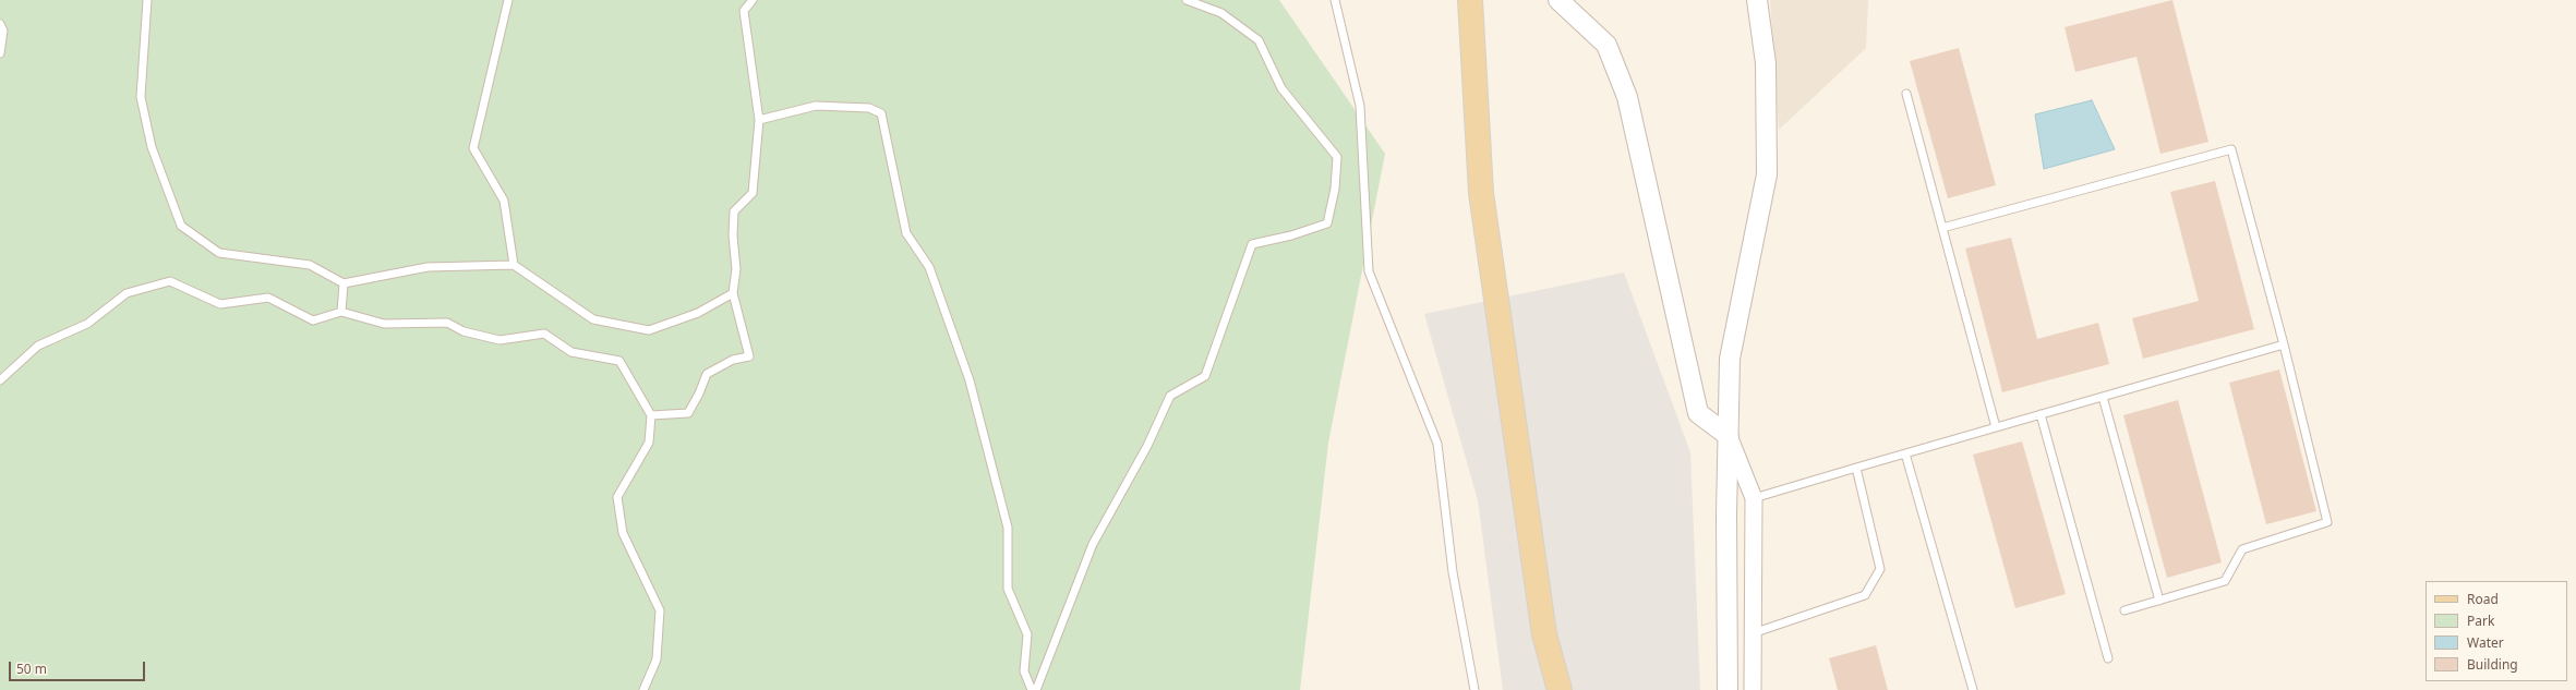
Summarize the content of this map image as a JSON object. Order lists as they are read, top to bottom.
{
  "legend": [
    "Road",
    "Park",
    "Water",
    "Building"
  ],
  "scale_bar": "50 m"
}
